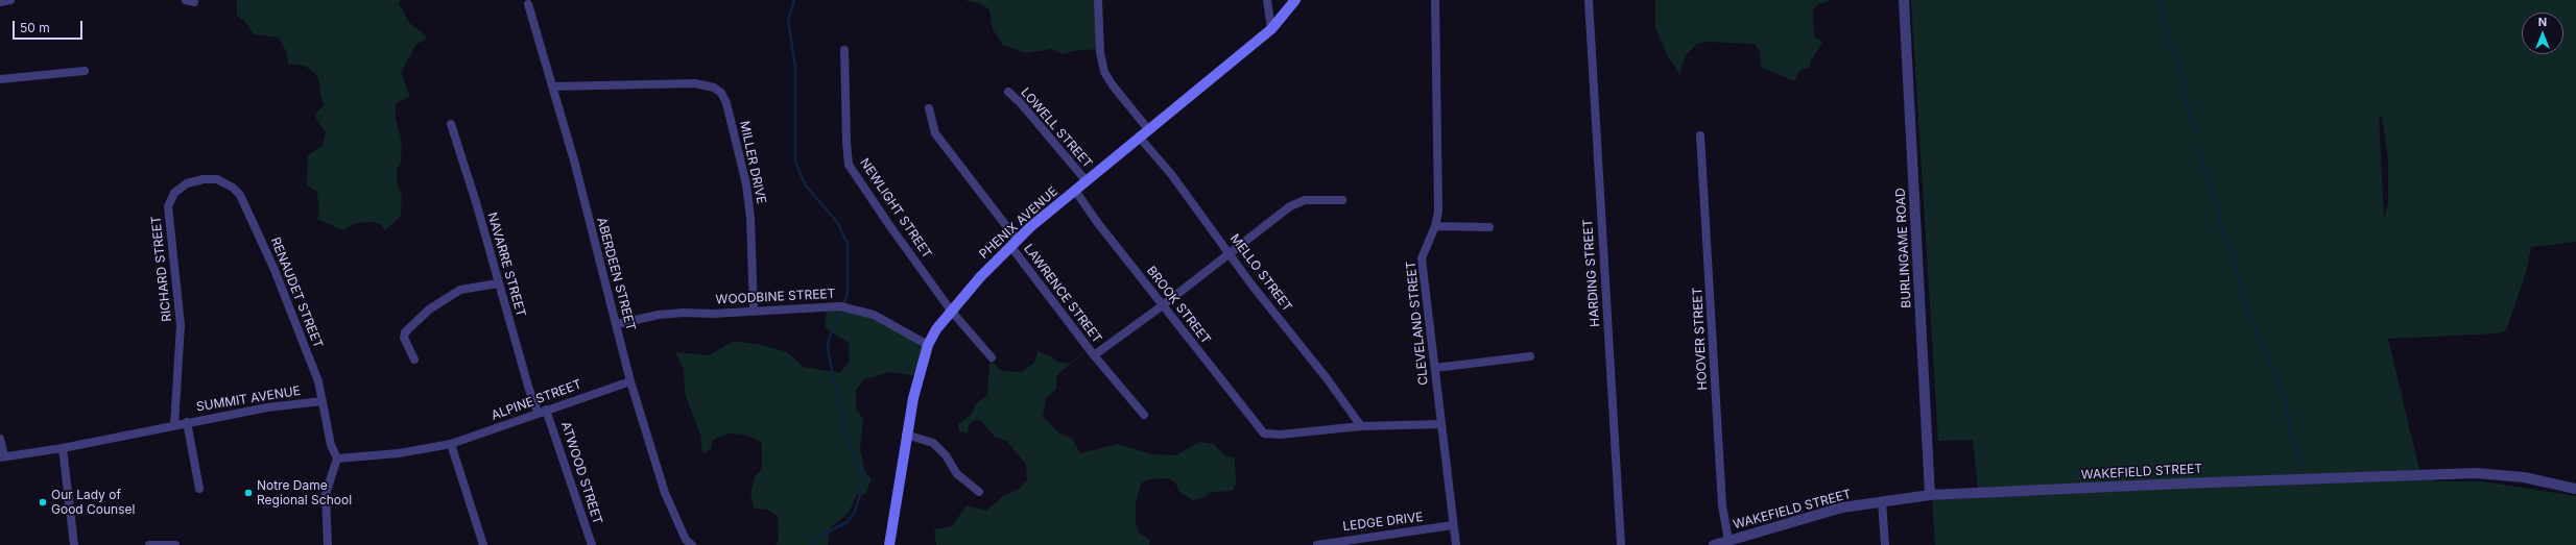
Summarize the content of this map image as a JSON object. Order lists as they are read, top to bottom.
{
  "streets": {
    "main road": ["PHENIX AVENUE"],
    "street": [
      "LOWELL STREET",
      "MILLER DRIVE",
      "NEWLIGHT STREET",
      "BURLINGAME ROAD",
      "NAVARRE STREET",
      "RICHARD STREET",
      "MELLO STREET",
      "HARDING STREET",
      "ABERDEEN STREET",
      "RENAUDET STREET",
      "LAWRENCE STREET",
      "WOODBINE STREET",
      "BROOK STREET",
      "CLEVELAND STREET",
      "HOOVER STREET",
      "SUMMIT AVENUE",
      "ALPINE STREET",
      "WAKEFIELD STREET",
      "ATWOOD STREET",
      "LEDGE DRIVE"
    ]
  },
  "crossings": [
    ["LOWELL STREET", "PHENIX AVENUE"],
    ["MILLER DRIVE", "ABERDEEN STREET"],
    ["MILLER DRIVE", "WOODBINE STREET"],
    ["NEWLIGHT STREET", "PHENIX AVENUE"],
    ["PHENIX AVENUE", "MELLO STREET"],
    ["PHENIX AVENUE", "LAWRENCE STREET"],
    ["PHENIX AVENUE", "WOODBINE STREET"],
    ["PHENIX AVENUE", "BROOK STREET"],
    ["BURLINGAME ROAD", "WAKEFIELD STREET"],
    ["NAVARRE STREET", "ALPINE STREET"],
    ["NAVARRE STREET", "ATWOOD STREET"],
    ["RICHARD STREET", "RENAUDET STREET"],
    ["RICHARD STREET", "SUMMIT AVENUE"],
    ["MELLO STREET", "BROOK STREET"],
    ["ABERDEEN STREET", "WOODBINE STREET"],
    ["ABERDEEN STREET", "ALPINE STREET"],
    ["RENAUDET STREET", "SUMMIT AVENUE"],
    ["CLEVELAND STREET", "LEDGE DRIVE"],
    ["HOOVER STREET", "WAKEFIELD STREET"],
    ["ALPINE STREET", "ATWOOD STREET"]
  ],
  "places": ["Notre Dame Regional School", "Our Lady of Good Counsel"],
  "scale_bar": "50 m",
  "north": "top"
}
